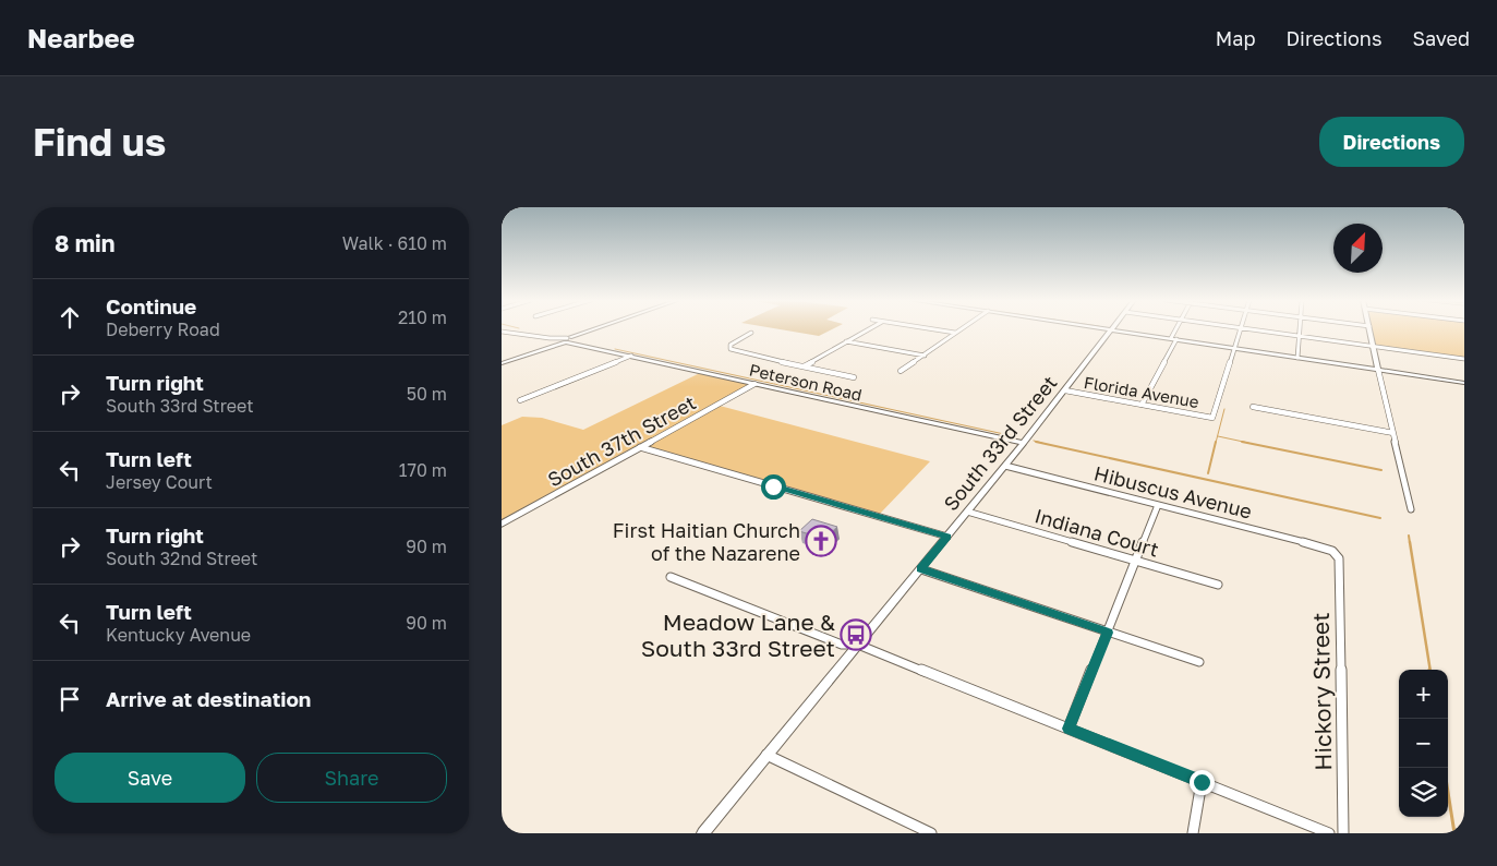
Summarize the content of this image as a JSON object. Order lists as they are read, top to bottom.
{
  "streets": {
    "street": [
      "Peterson Road",
      "Florida Avenue",
      "South 37th Street",
      "South 33rd Street",
      "Hibuscus Avenue",
      "Indiana Court",
      "Hickory Street"
    ]
  },
  "crossings": [
    ["Peterson Road", "South 37th Street"],
    ["Peterson Road", "South 33rd Street"],
    ["Florida Avenue", "South 33rd Street"],
    ["South 33rd Street", "Hibuscus Avenue"],
    ["South 33rd Street", "Indiana Court"],
    ["Hibuscus Avenue", "Hickory Street"]
  ],
  "places": {
    "church": ["First Haitian Church of the Nazarene"],
    "bus stop": ["Meadow Lane & South 33rd Street"]
  },
  "north": "top right",
  "page": {
    "header": "Nearbee",
    "nav": ["Map", "Directions", "Saved"],
    "buttons": [
      "Directions",
      ["Save", "Share"]
    ],
    "title": "Find us",
    "heading": ["8 min", "Walk · 610 m"],
    "list": [
      ["Continue", "Deberry Road", "210 m"],
      ["Turn right", "South 33rd Street", "50 m"],
      ["Turn left", "Jersey Court", "170 m"],
      ["Turn right", "South 32nd Street", "90 m"],
      ["Turn left", "Kentucky Avenue", "90 m"],
      "Arrive at destination"
    ],
    "map_buttons": ["+", "−"]
  }
}
